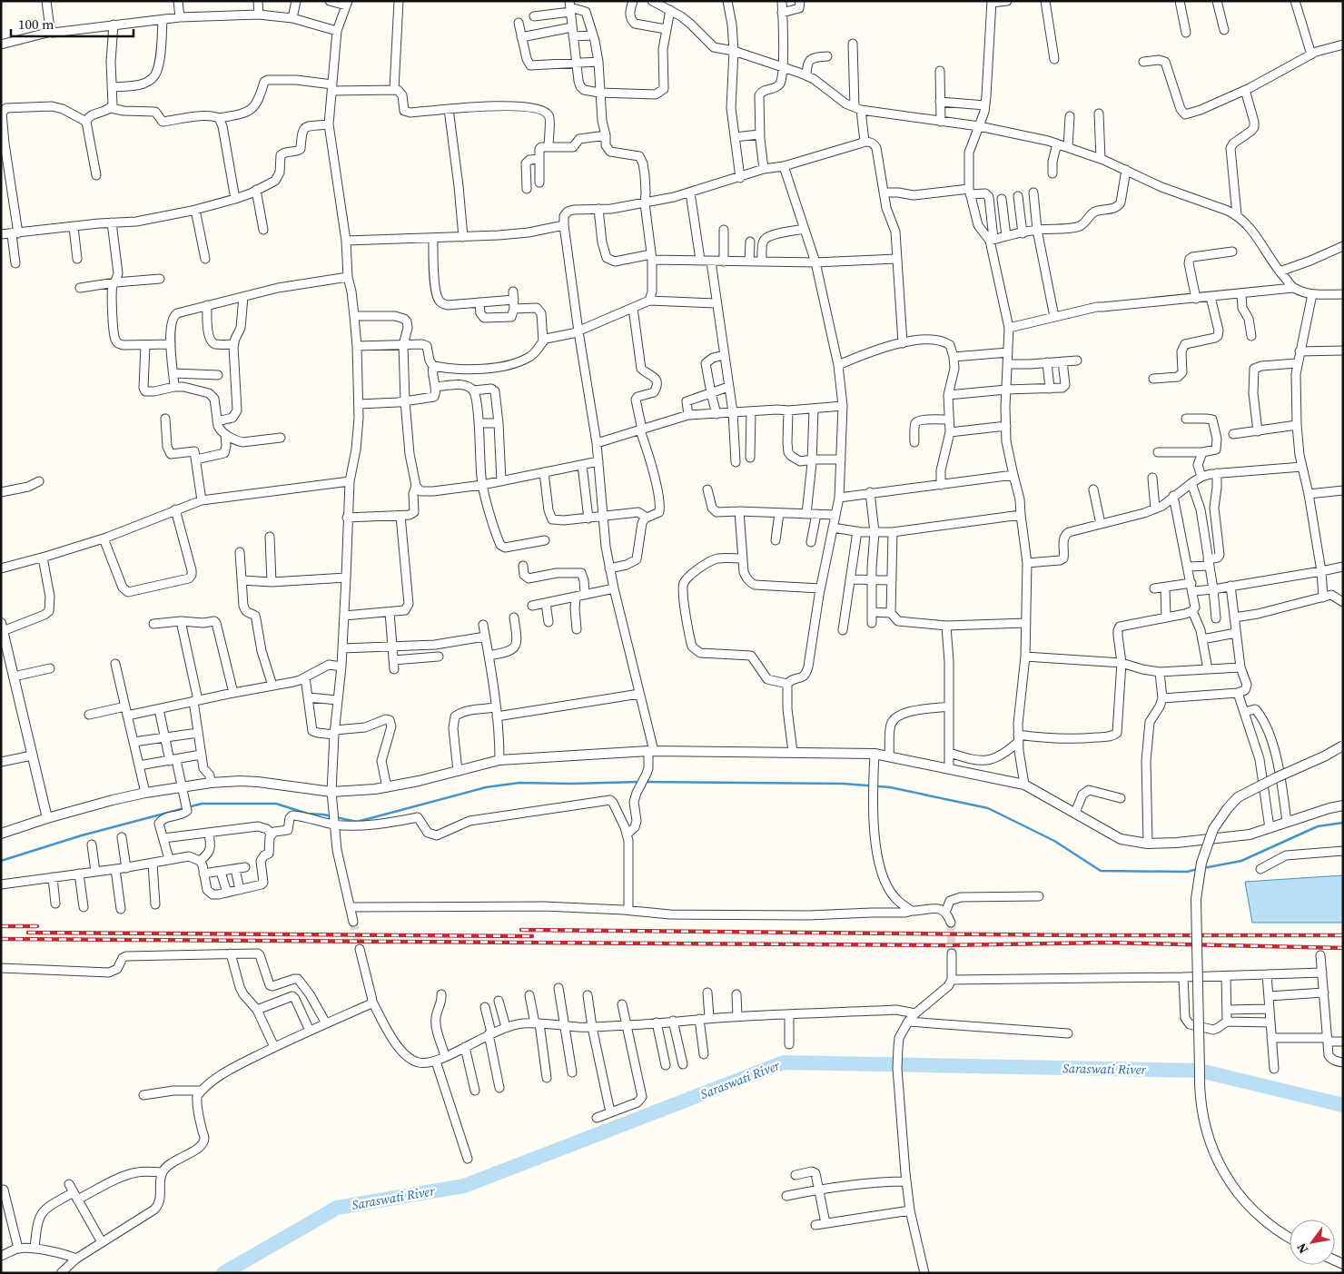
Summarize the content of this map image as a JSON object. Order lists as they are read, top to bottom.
{
  "water": ["Saraswati River"],
  "scale_bar": "100 m",
  "north": "bottom left"
}
